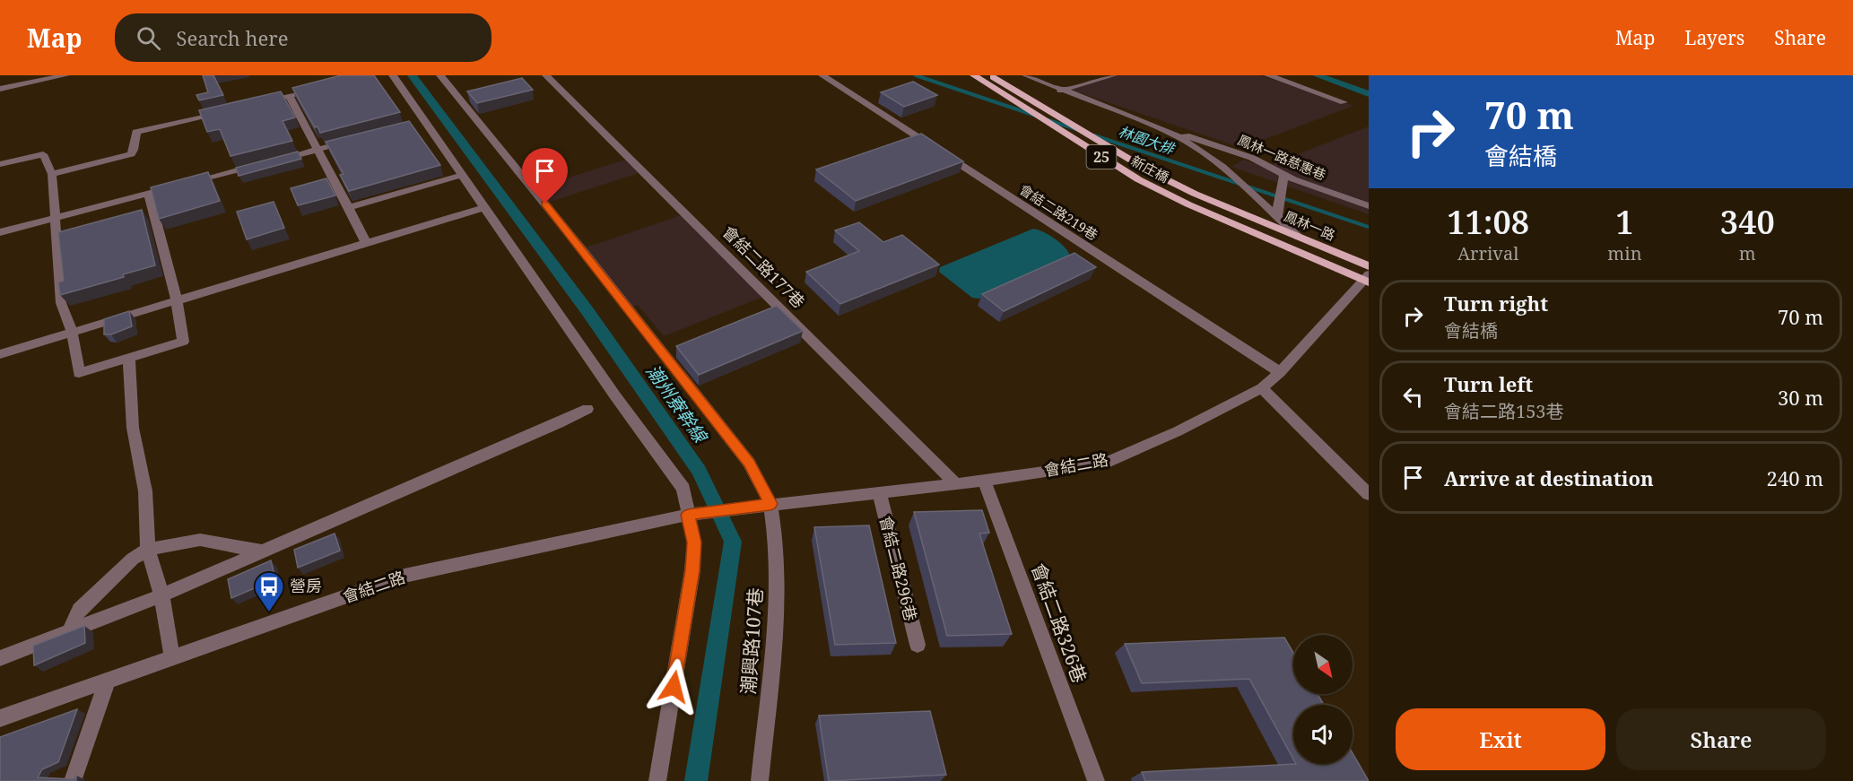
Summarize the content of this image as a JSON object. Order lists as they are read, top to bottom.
{
  "streets": {
    "main road": ["25", "新庄橋", "鳳林一路"],
    "street": [
      "鳳林一路慈惠巷",
      "會結二路219巷",
      "會結二路177巷",
      "會結二路",
      "會結二路296巷",
      "會結二路326巷",
      "潮興路107巷"
    ]
  },
  "crossings": [
    ["新庄橋", "鳳林一路"],
    ["會結二路219巷", "會結二路"],
    ["鳳林一路", "會結二路"],
    ["會結二路177巷", "會結二路"],
    ["會結二路", "會結二路296巷"],
    ["會結二路", "會結二路326巷"],
    ["會結二路", "潮興路107巷"]
  ],
  "water": ["林園大排", "潮州寮幹線"],
  "places": {
    "bus stop": ["營房"]
  },
  "north": "bottom right",
  "page": {
    "header": "Map",
    "search": "Search here",
    "nav": ["Map", "Layers", "Share"],
    "turn": ["70 m", "會結橋"],
    "eta": [
      "11:08",
      "Arrival",
      "1",
      "min",
      "340",
      "m"
    ],
    "list": [
      {
        "name": "Turn right",
        "note": "會結橋",
        "value": "70 m"
      },
      {
        "name": "Turn left",
        "note": "會結二路153巷",
        "value": "30 m"
      },
      {
        "name": "Arrive at destination",
        "value": "240 m"
      }
    ],
    "buttons": ["Exit", "Share"]
  }
}
